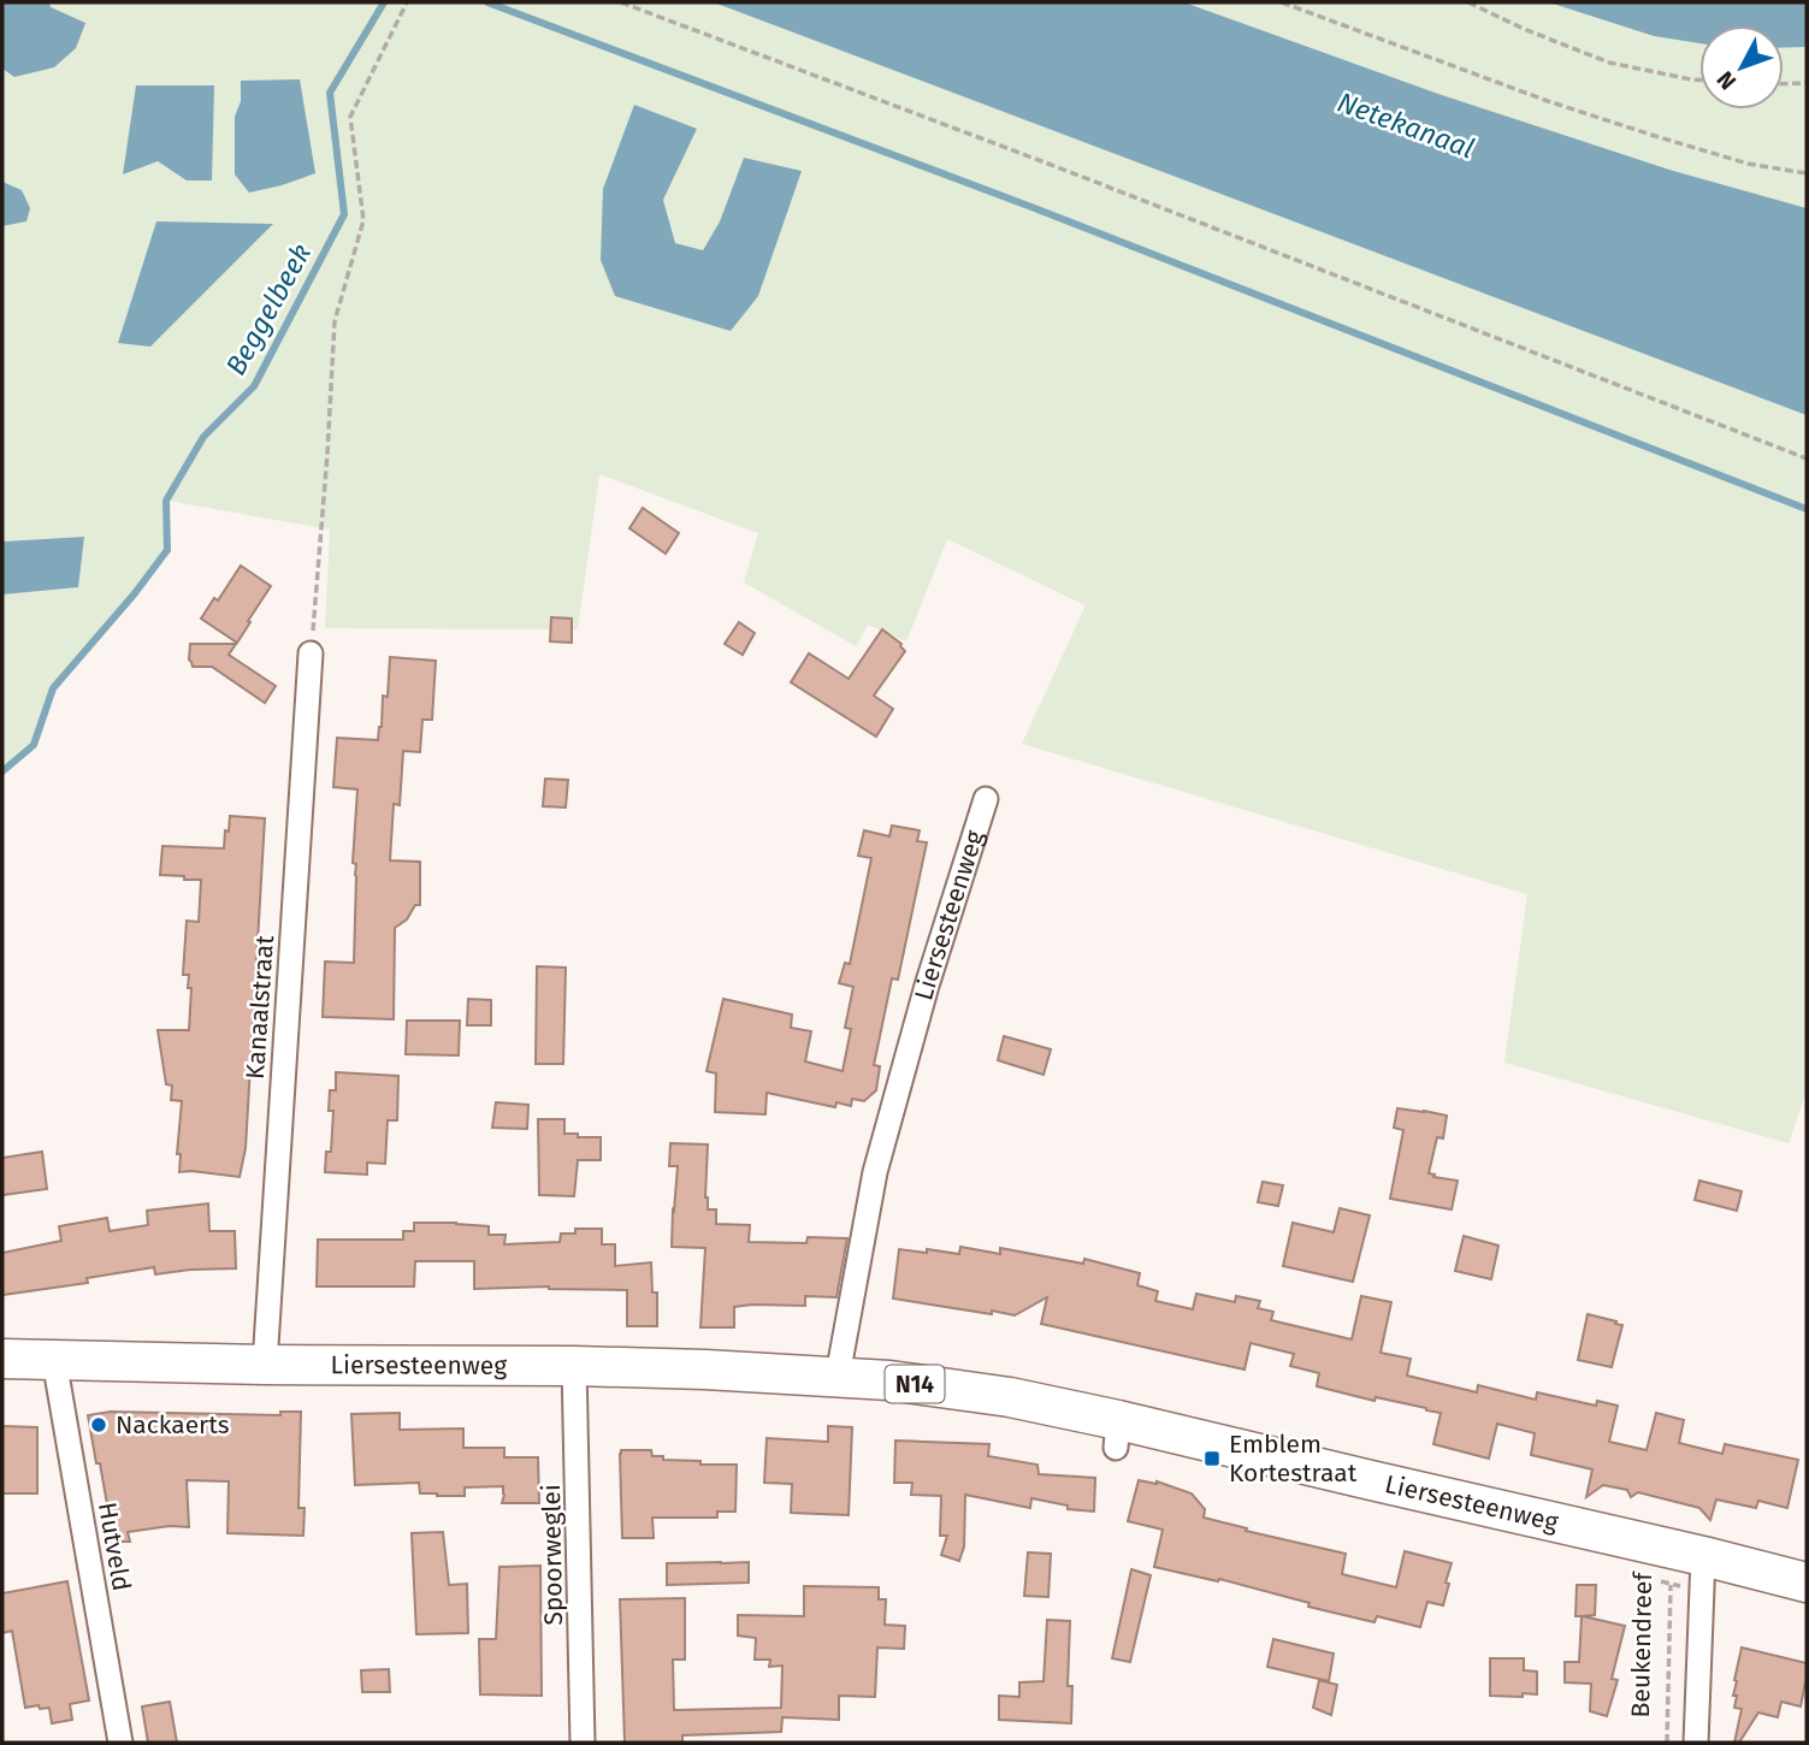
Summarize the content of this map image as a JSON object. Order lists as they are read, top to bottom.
{
  "streets": {
    "main road": ["Liersesteenweg", "N14"],
    "street": ["Kanaalstraat", "Hutveld", "Spoorweglei"],
    "path": ["Beukendreef"]
  },
  "crossings": [
    ["Liersesteenweg", "Kanaalstraat"],
    ["Liersesteenweg", "Hutveld"],
    ["Liersesteenweg", "Spoorweglei"],
    ["Liersesteenweg", "Beukendreef"]
  ],
  "water": ["Netekanaal", "Beggelbeek"],
  "places": {
    "other": ["Nackaerts"],
    "transit": ["Emblem Kortestraat"]
  },
  "north": "bottom left"
}
